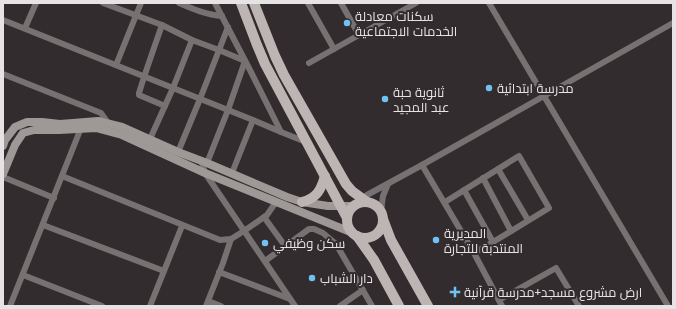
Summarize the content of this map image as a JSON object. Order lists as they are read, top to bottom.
{
  "places": {
    "other": [
      "سكنات معادلة الخدمات الاجتماعية",
      "مدرسة ابتدائية",
      "ثانوية حبة عبد المجيد",
      "المديرية المنتدبة للتجارة",
      "سكن وظيفي",
      "دار الشباب"
    ],
    "health": ["ارض مشروع مسجد+مدرسة قرآنية"]
  }
}
